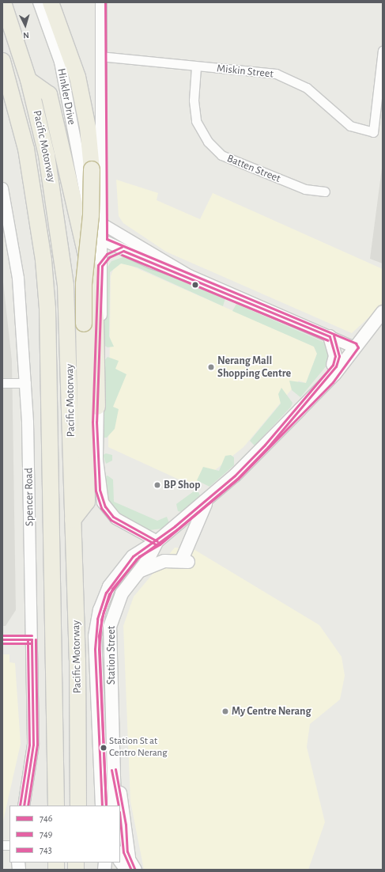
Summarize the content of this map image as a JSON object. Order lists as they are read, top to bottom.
{
  "streets": {
    "highway": ["Pacific Motorway"],
    "main road": ["Station Street"],
    "street": [
      "Miskin Street",
      "Hinkler Drive",
      "Batten Street",
      "Spencer Road"
    ]
  },
  "crossings": [
    ["Miskin Street", "Batten Street"]
  ],
  "places": [
    "Nerang Mall Shopping Centre",
    "BP Shop",
    "My Centre Nerang",
    "Station St at Centro Nerang"
  ],
  "lines": ["transit line 743", "transit line 749", "transit line 746"],
  "legend": ["746", "749", "743"],
  "north": "bottom"
}
